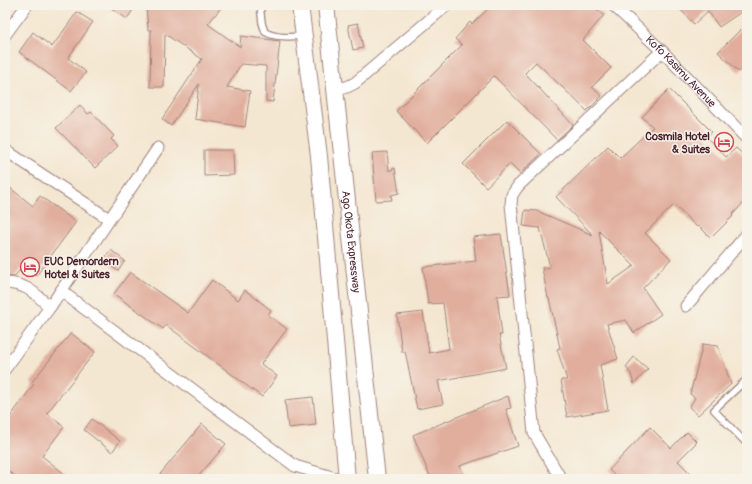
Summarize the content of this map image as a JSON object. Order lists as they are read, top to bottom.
{
  "streets": {
    "main road": ["Ago Okota Expressway"],
    "street": ["Kofo Kasimu Avenue"]
  },
  "places": {
    "hotel": ["Cosmila Hotel & Suites", "EUC Demordern Hotel & Suites"]
  }
}
